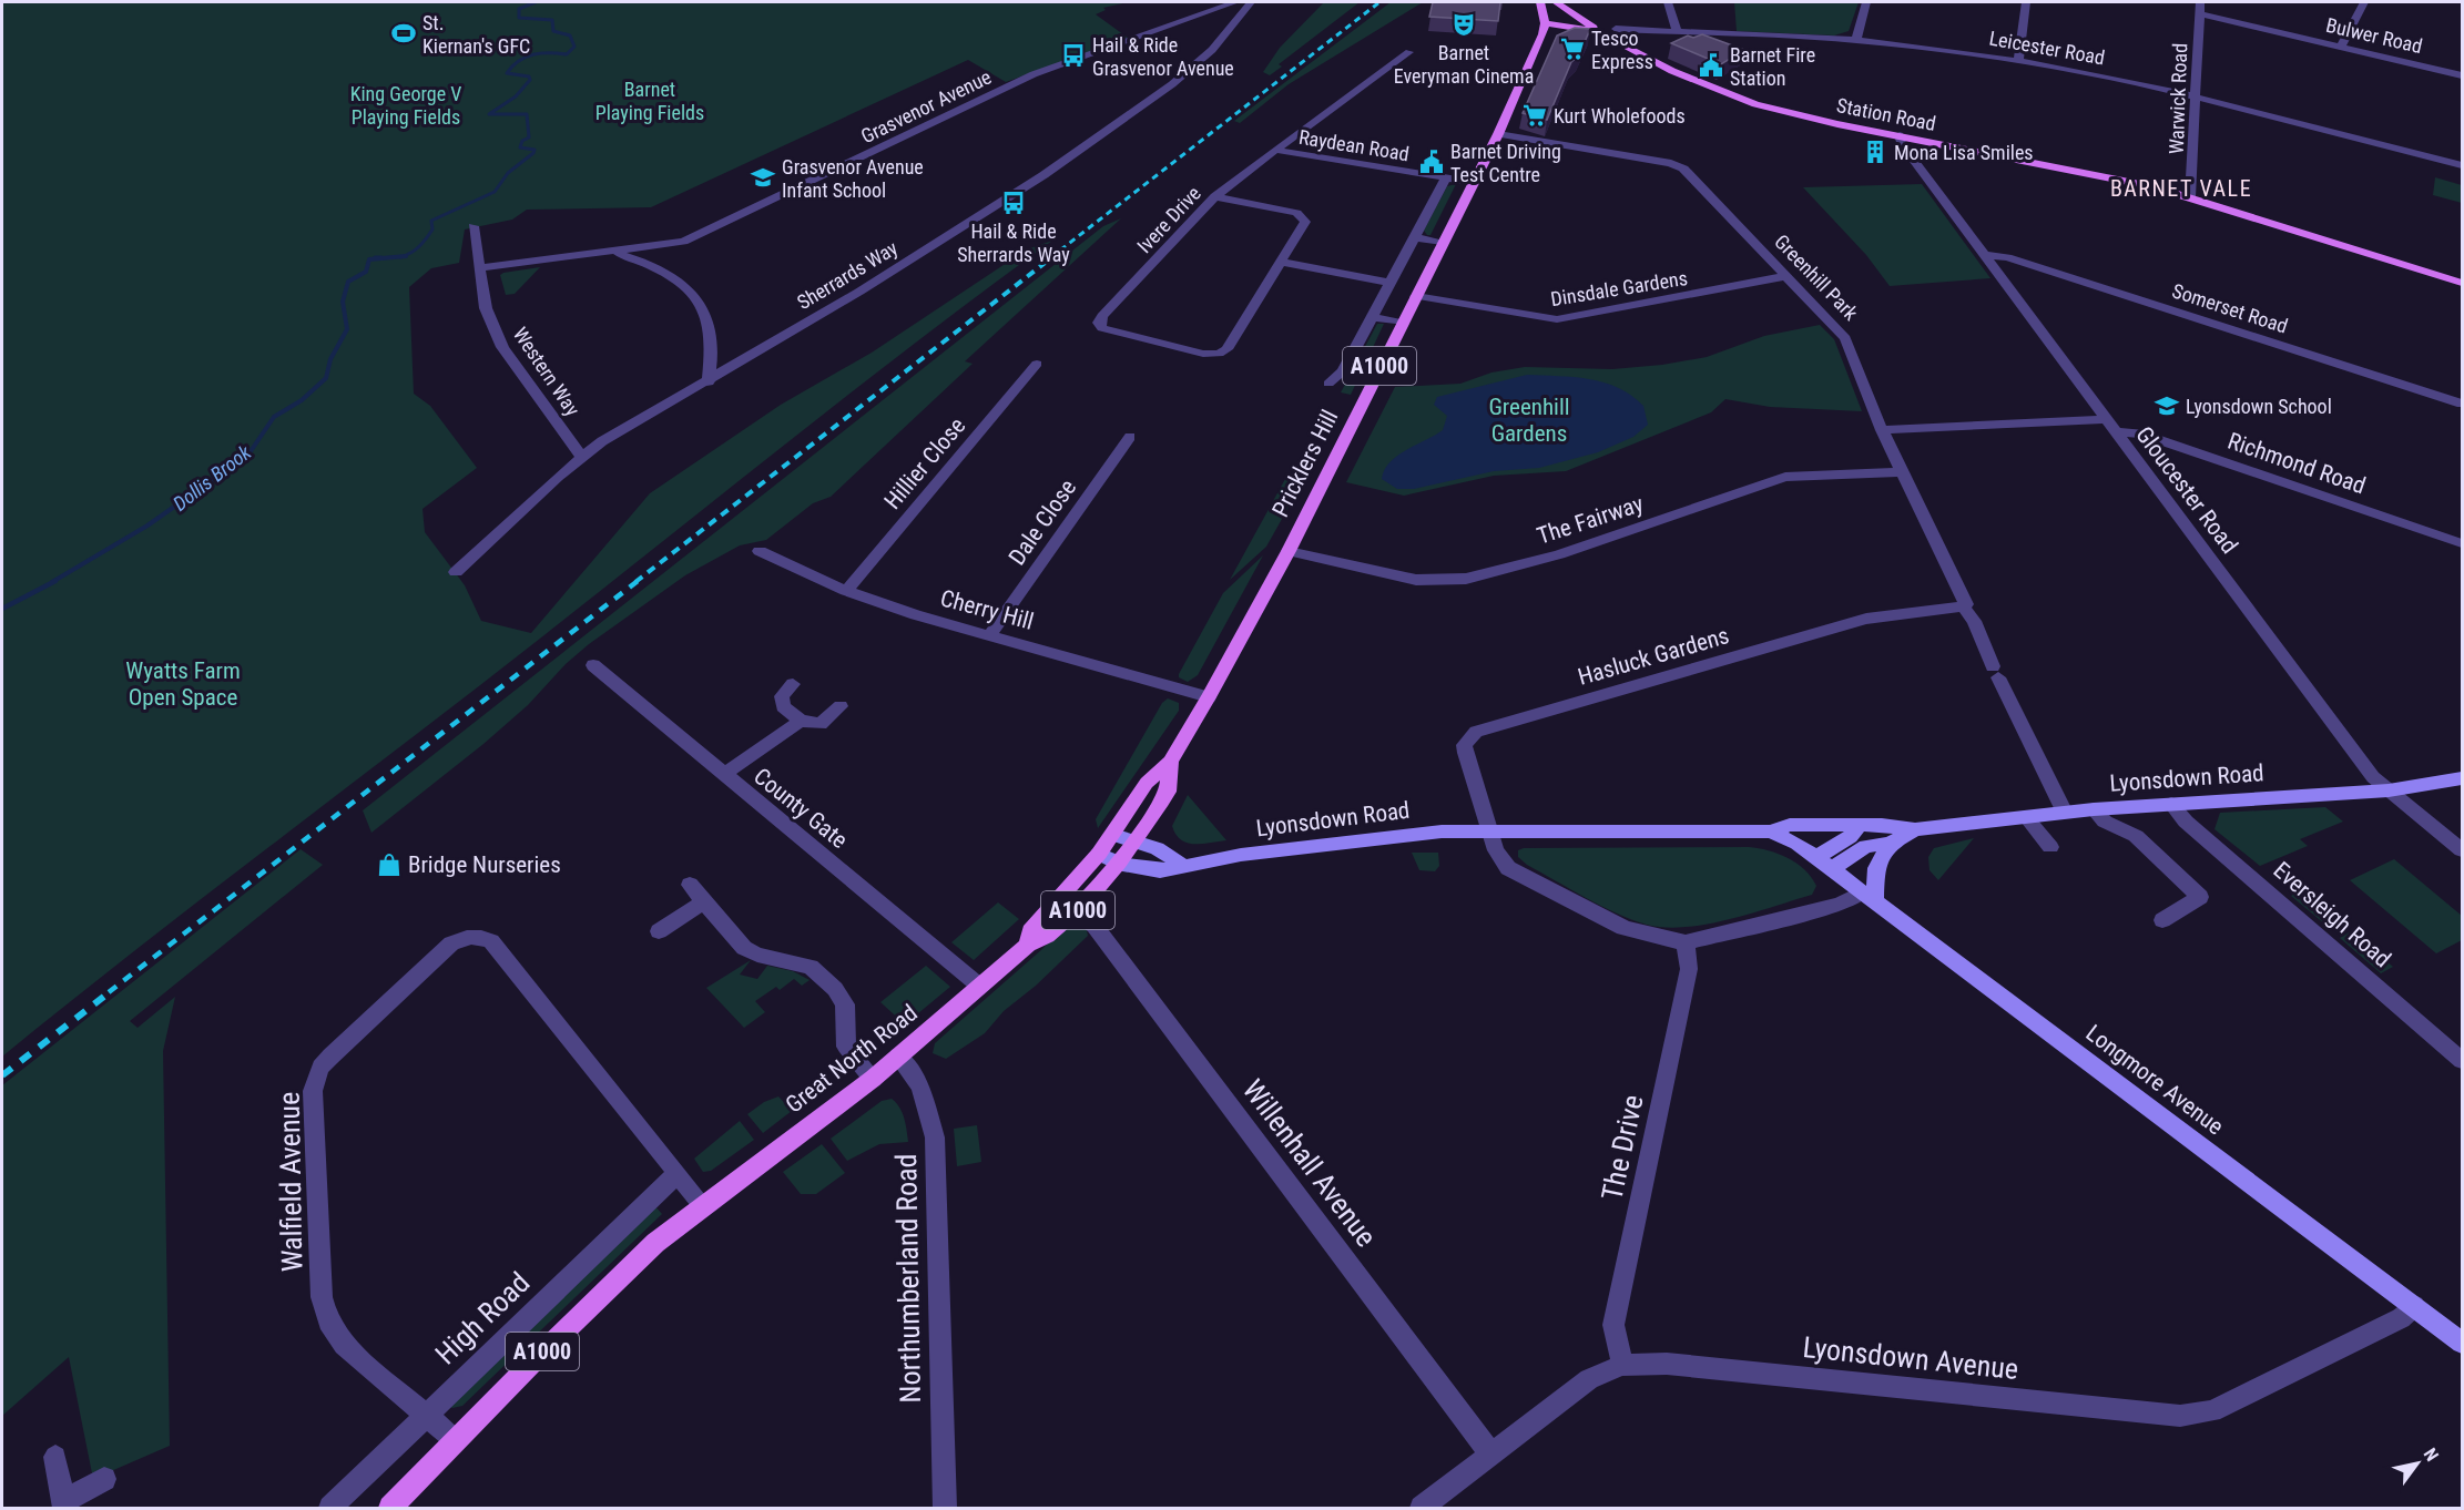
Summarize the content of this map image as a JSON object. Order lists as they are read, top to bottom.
{
  "streets": {
    "main road": [
      "Station Road",
      "A1000",
      "Pricklers Hill",
      "Lyonsdown Road",
      "Great North Road",
      "Longmore Avenue"
    ],
    "street": [
      "Bulwer Road",
      "Leicester Road",
      "Warwick Road",
      "Grasvenor Avenue",
      "Raydean Road",
      "Ivere Drive",
      "Sherrards Way",
      "Greenhill Park",
      "Dinsdale Gardens",
      "Somerset Road",
      "Western Way",
      "Hillier Close",
      "Richmond Road",
      "Gloucester Road",
      "The Fairway",
      "Dale Close",
      "Cherry Hill",
      "Hasluck Gardens",
      "County Gate",
      "Eversleigh Road",
      "The Drive",
      "Willenhall Avenue",
      "Walfield Avenue",
      "Northumberland Road",
      "High Road",
      "Lyonsdown Avenue"
    ]
  },
  "crossings": [
    ["Bulwer Road", "Warwick Road"],
    ["Leicester Road", "Warwick Road"],
    ["Leicester Road", "Station Road"],
    ["Warwick Road", "Station Road"],
    ["Grasvenor Avenue", "Western Way"],
    ["Station Road", "A1000"],
    ["Station Road", "Gloucester Road"],
    ["Raydean Road", "Ivere Drive"],
    ["Raydean Road", "A1000"],
    ["Raydean Road", "Pricklers Hill"],
    ["Sherrards Way", "Western Way"],
    ["Greenhill Park", "Dinsdale Gardens"],
    ["Greenhill Park", "A1000"],
    ["Greenhill Park", "Richmond Road"],
    ["Greenhill Park", "The Fairway"],
    ["Greenhill Park", "Hasluck Gardens"],
    ["Greenhill Park", "Lyonsdown Road"],
    ["Dinsdale Gardens", "Pricklers Hill"],
    ["Somerset Road", "Gloucester Road"],
    ["A1000", "Pricklers Hill"],
    ["A1000", "Great North Road"],
    ["A1000", "Walfield Avenue"],
    ["Hillier Close", "Cherry Hill"],
    ["Pricklers Hill", "The Fairway"],
    ["Pricklers Hill", "Cherry Hill"],
    ["Pricklers Hill", "Great North Road"],
    ["Richmond Road", "Gloucester Road"],
    ["Gloucester Road", "Lyonsdown Road"],
    ["Dale Close", "Cherry Hill"],
    ["Hasluck Gardens", "Lyonsdown Road"],
    ["Lyonsdown Road", "Eversleigh Road"],
    ["Lyonsdown Road", "Great North Road"],
    ["Lyonsdown Road", "Longmore Avenue"],
    ["County Gate", "Great North Road"],
    ["Great North Road", "Willenhall Avenue"],
    ["Great North Road", "Walfield Avenue"],
    ["Great North Road", "Northumberland Road"],
    ["Longmore Avenue", "Lyonsdown Avenue"],
    ["The Drive", "Lyonsdown Avenue"],
    ["Willenhall Avenue", "Lyonsdown Avenue"],
    ["Walfield Avenue", "High Road"]
  ],
  "districts": ["BARNET VALE"],
  "water": ["Dollis Brook"],
  "parks": [
    "Barnet Playing Fields",
    "King George V Playing Fields",
    "Greenhill Gardens",
    "Wyatts Farm Open Space"
  ],
  "places": {
    "theatre": ["Barnet Everyman Cinema"],
    "sports": ["St. Kiernan's GFC"],
    "supermarket": ["Tesco Express", "Kurt Wholefoods"],
    "bus stop": ["Hail & Ride Grasvenor Avenue", "Hail & Ride Sherrards Way"],
    "public building": ["Barnet Fire Station", "Barnet Driving Test Centre"],
    "building": ["Mona Lisa Smiles"],
    "school or university": ["Grasvenor Avenue Infant School", "Lyonsdown School"],
    "shop": ["Bridge Nurseries"]
  },
  "north": "top right"
}
